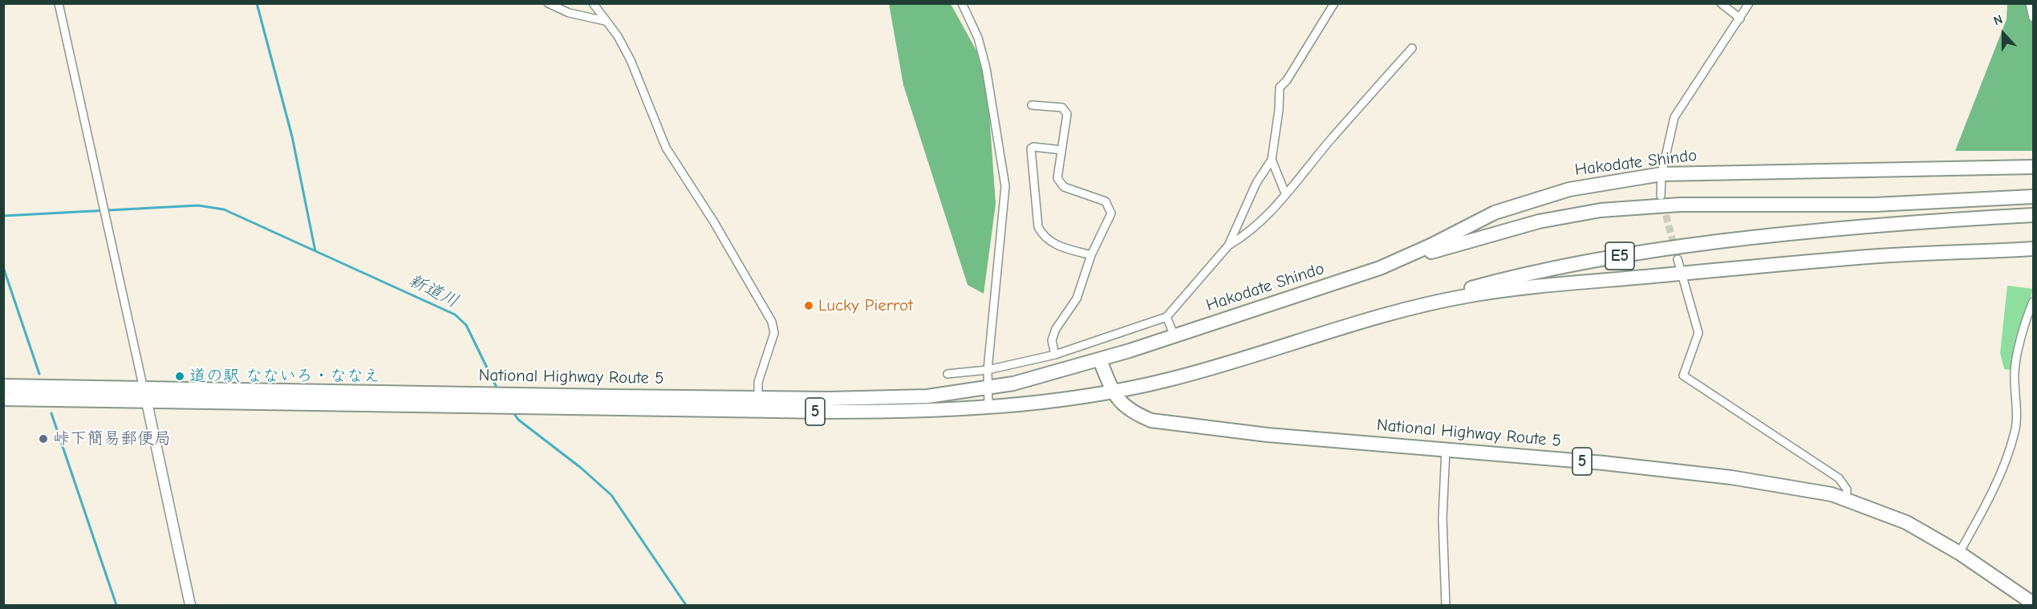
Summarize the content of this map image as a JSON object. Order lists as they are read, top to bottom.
{
  "streets": {
    "highway": [
      "Hakodate Shindo",
      "E5",
      "National Highway Route 5",
      "5"
    ]
  },
  "crossings": [
    ["Hakodate Shindo", "National Highway Route 5"],
    ["E5", "5"],
    ["National Highway Route 5", "5"]
  ],
  "water": ["新道川"],
  "places": ["Lucky Pierrot", "道の駅 なないろ・ななえ", "峠下簡易郵便局"],
  "north": "top"
}
